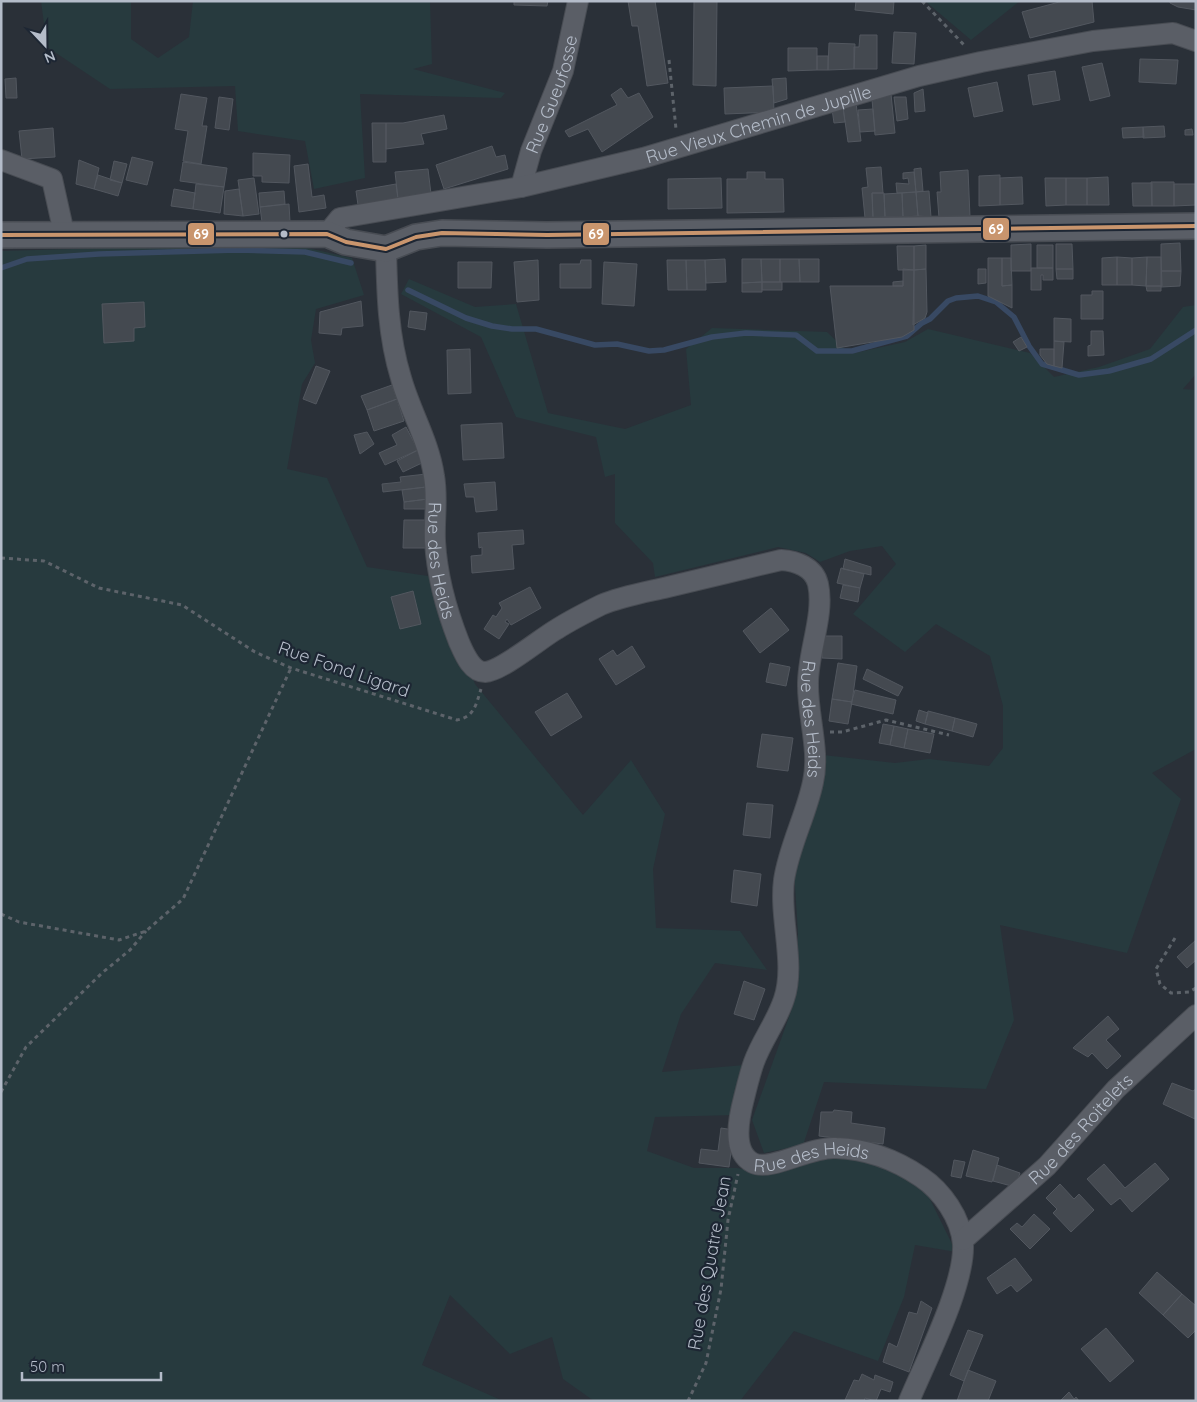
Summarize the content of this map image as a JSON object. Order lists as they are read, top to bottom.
{
  "streets": {
    "street": [
      "Rue Gueufosse",
      "Rue Vieux Chemin de Jupille",
      "Rue des Heids",
      "Rue des Roitelets"
    ],
    "path": ["Rue Fond Ligard", "Rue des Quatre Jean"]
  },
  "crossings": [
    ["Rue Gueufosse", "Rue Vieux Chemin de Jupille"],
    ["Rue des Heids", "Rue Fond Ligard"],
    ["Rue des Heids", "Rue des Roitelets"],
    ["Rue des Heids", "Rue des Quatre Jean"]
  ],
  "lines": ["transit line 69"],
  "scale_bar": "50 m",
  "north": "bottom"
}
